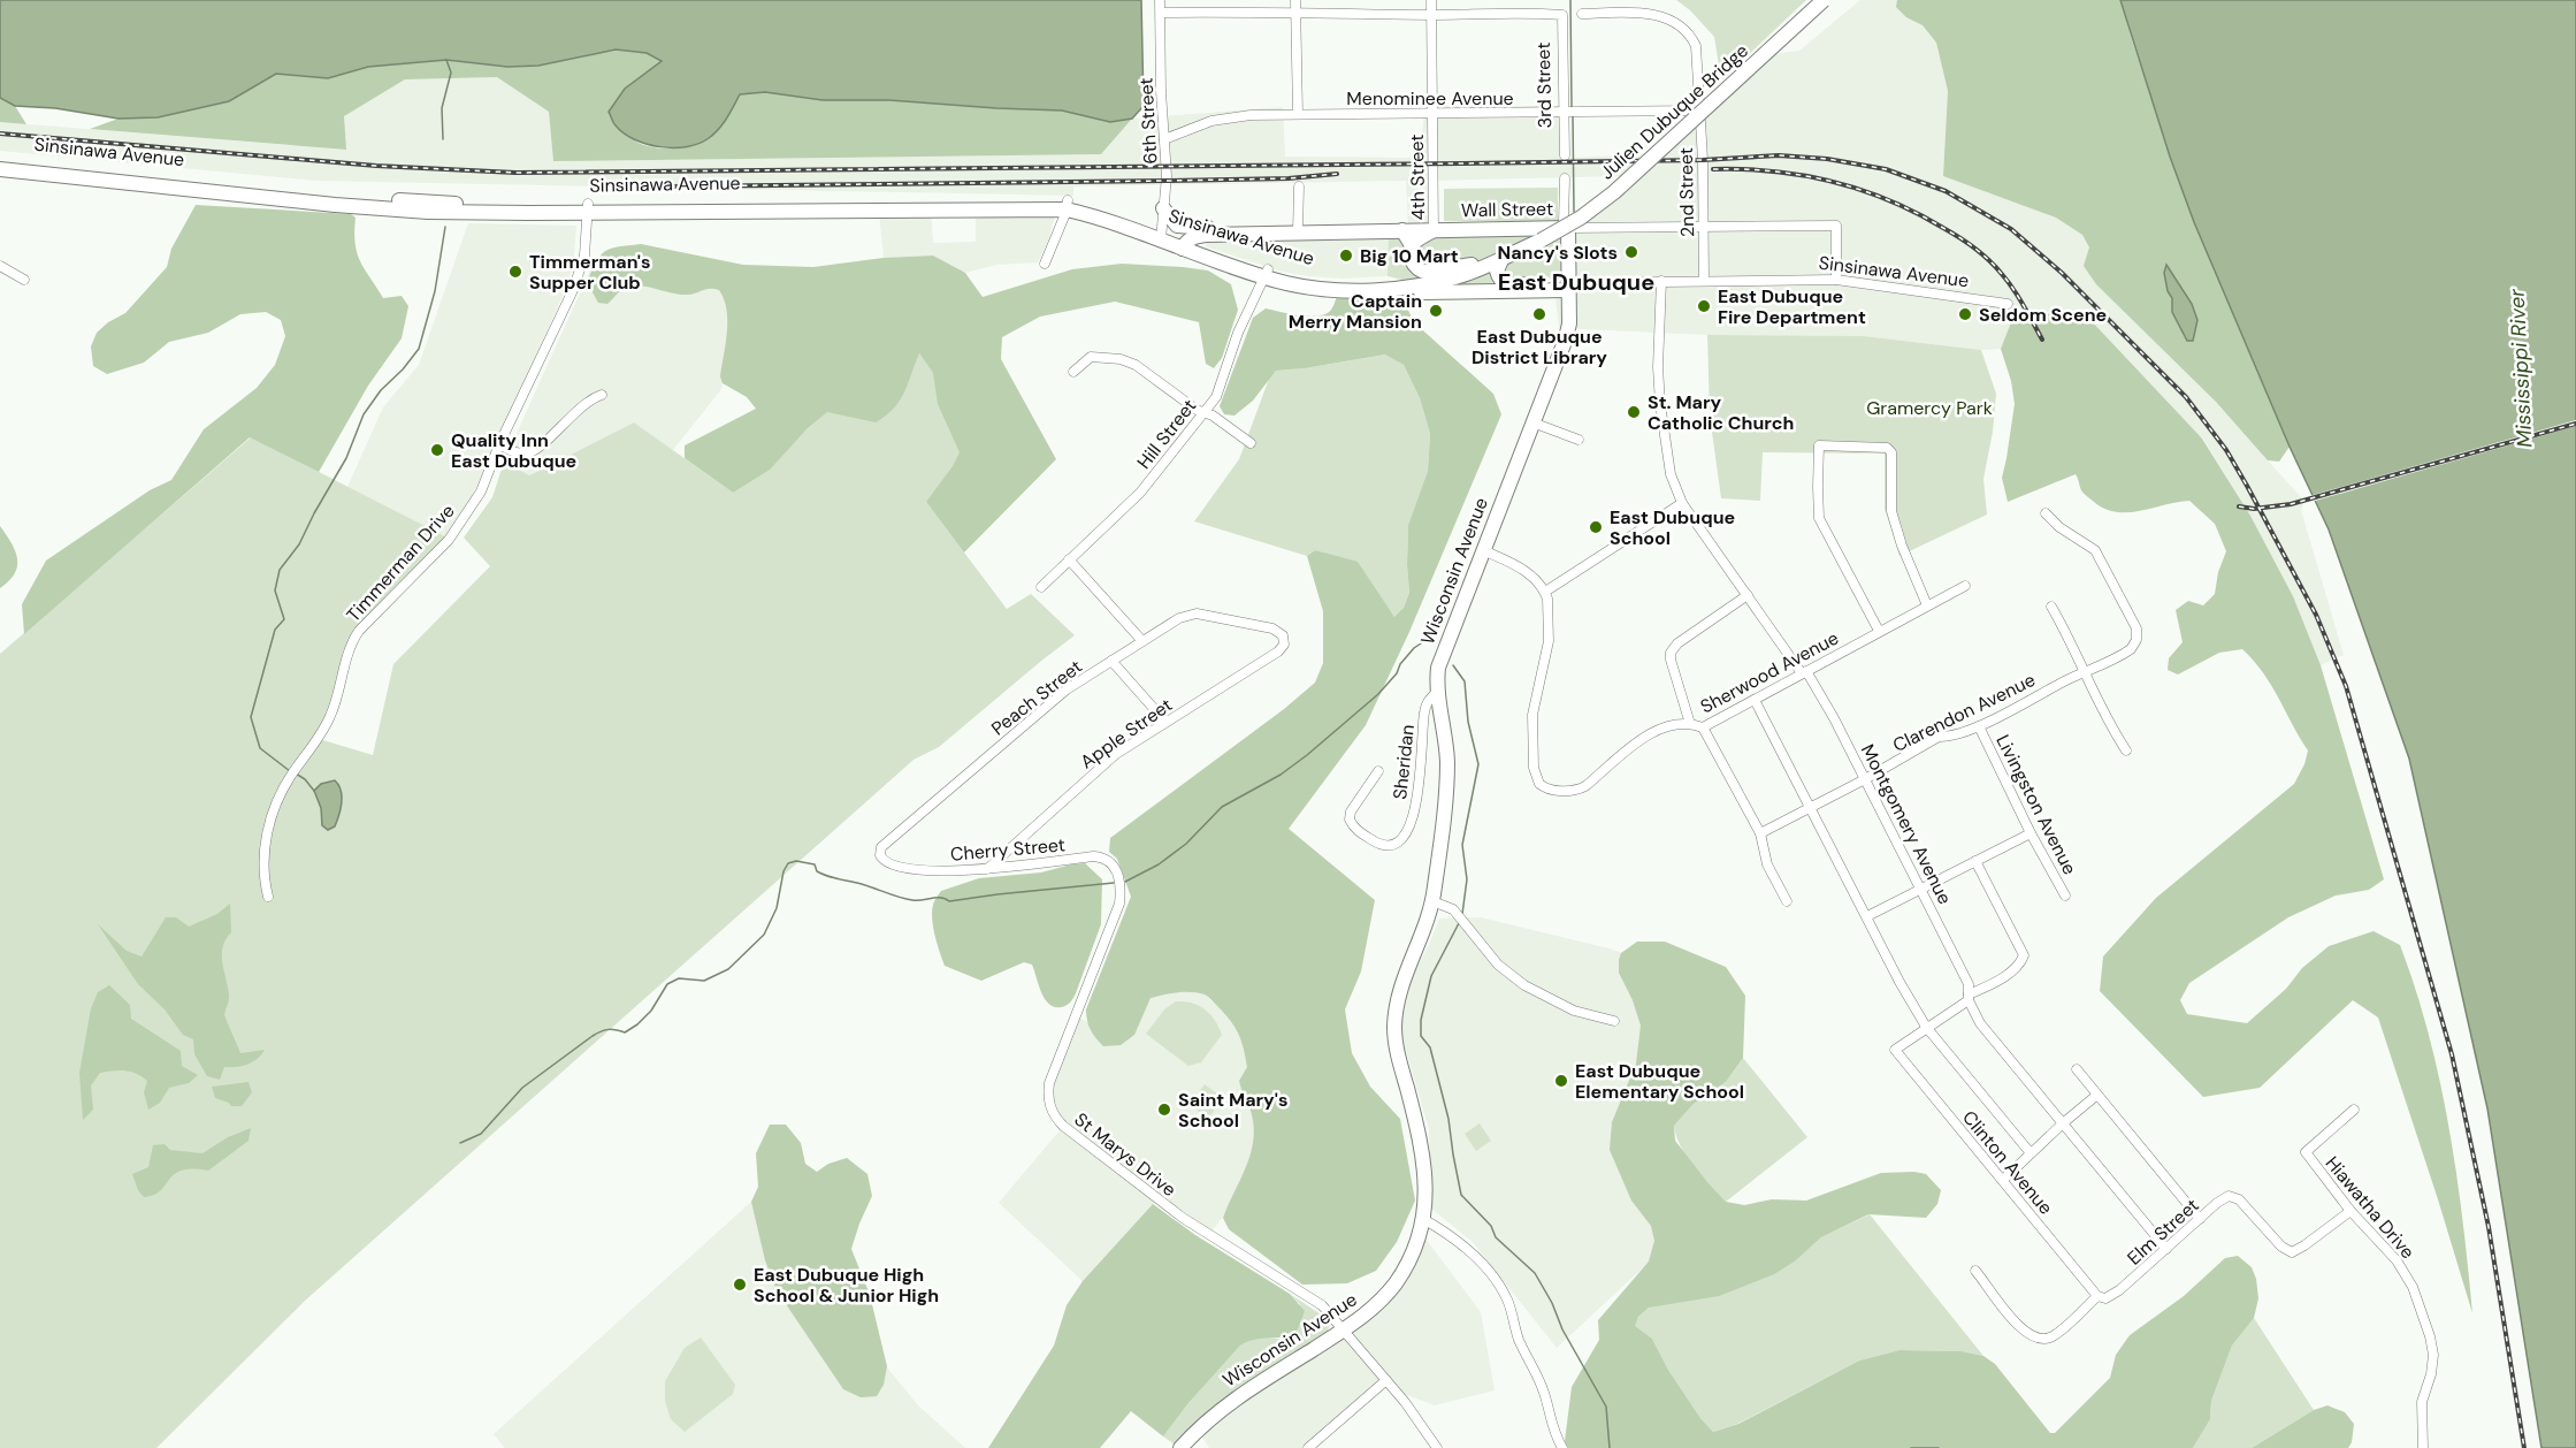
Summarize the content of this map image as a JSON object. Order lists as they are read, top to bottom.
{
  "streets": {
    "main road": [
      "Julien Dubuque Bridge",
      "Sinsinawa Avenue",
      "Wall Street",
      "Wisconsin Avenue"
    ],
    "street": [
      "3rd Street",
      "Menominee Avenue",
      "6th Street",
      "4th Street",
      "2nd Street",
      "Hill Street",
      "Timmerman Drive",
      "Sherwood Avenue",
      "Peach Street",
      "Clarendon Avenue",
      "Apple Street",
      "Sheridan",
      "Livingston Avenue",
      "Montgomery Avenue",
      "Cherry Street",
      "St Marys Drive",
      "Clinton Avenue",
      "Hiawatha Drive",
      "Elm Street"
    ]
  },
  "crossings": [
    ["3rd Street", "Menominee Avenue"],
    ["3rd Street", "4th Street"],
    ["Menominee Avenue", "6th Street"],
    ["Menominee Avenue", "4th Street"],
    ["Menominee Avenue", "2nd Street"],
    ["Julien Dubuque Bridge", "Sinsinawa Avenue"],
    ["6th Street", "Sinsinawa Avenue"],
    ["Sinsinawa Avenue", "2nd Street"],
    ["Sinsinawa Avenue", "Wall Street"],
    ["Sinsinawa Avenue", "Hill Street"],
    ["Sinsinawa Avenue", "Timmerman Drive"],
    ["Sinsinawa Avenue", "Wisconsin Avenue"],
    ["Sinsinawa Avenue", "Montgomery Avenue"],
    ["4th Street", "Wall Street"],
    ["2nd Street", "Wall Street"],
    ["Wisconsin Avenue", "Sheridan"],
    ["Wisconsin Avenue", "St Marys Drive"],
    ["Sherwood Avenue", "Montgomery Avenue"],
    ["Peach Street", "Apple Street"],
    ["Peach Street", "Cherry Street"],
    ["Clarendon Avenue", "Livingston Avenue"],
    ["Clarendon Avenue", "Montgomery Avenue"],
    ["Apple Street", "Cherry Street"],
    ["Montgomery Avenue", "Elm Street"],
    ["Cherry Street", "St Marys Drive"],
    ["Clinton Avenue", "Elm Street"],
    ["Hiawatha Drive", "Elm Street"]
  ],
  "districts": ["East Dubuque"],
  "water": ["Mississippi River"],
  "parks": ["Gramercy Park"],
  "places": [
    "Nancy's Slots",
    "Big 10 Mart",
    "Timmerman's Supper Club",
    "East Dubuque Fire Department",
    "Captain Merry Mansion",
    "East Dubuque District Library",
    "Seldom Scene",
    "St. Mary Catholic Church",
    "Quality Inn East Dubuque",
    "East Dubuque School",
    "East Dubuque Elementary School",
    "Saint Mary's School",
    "East Dubuque High School & Junior High"
  ]
}
